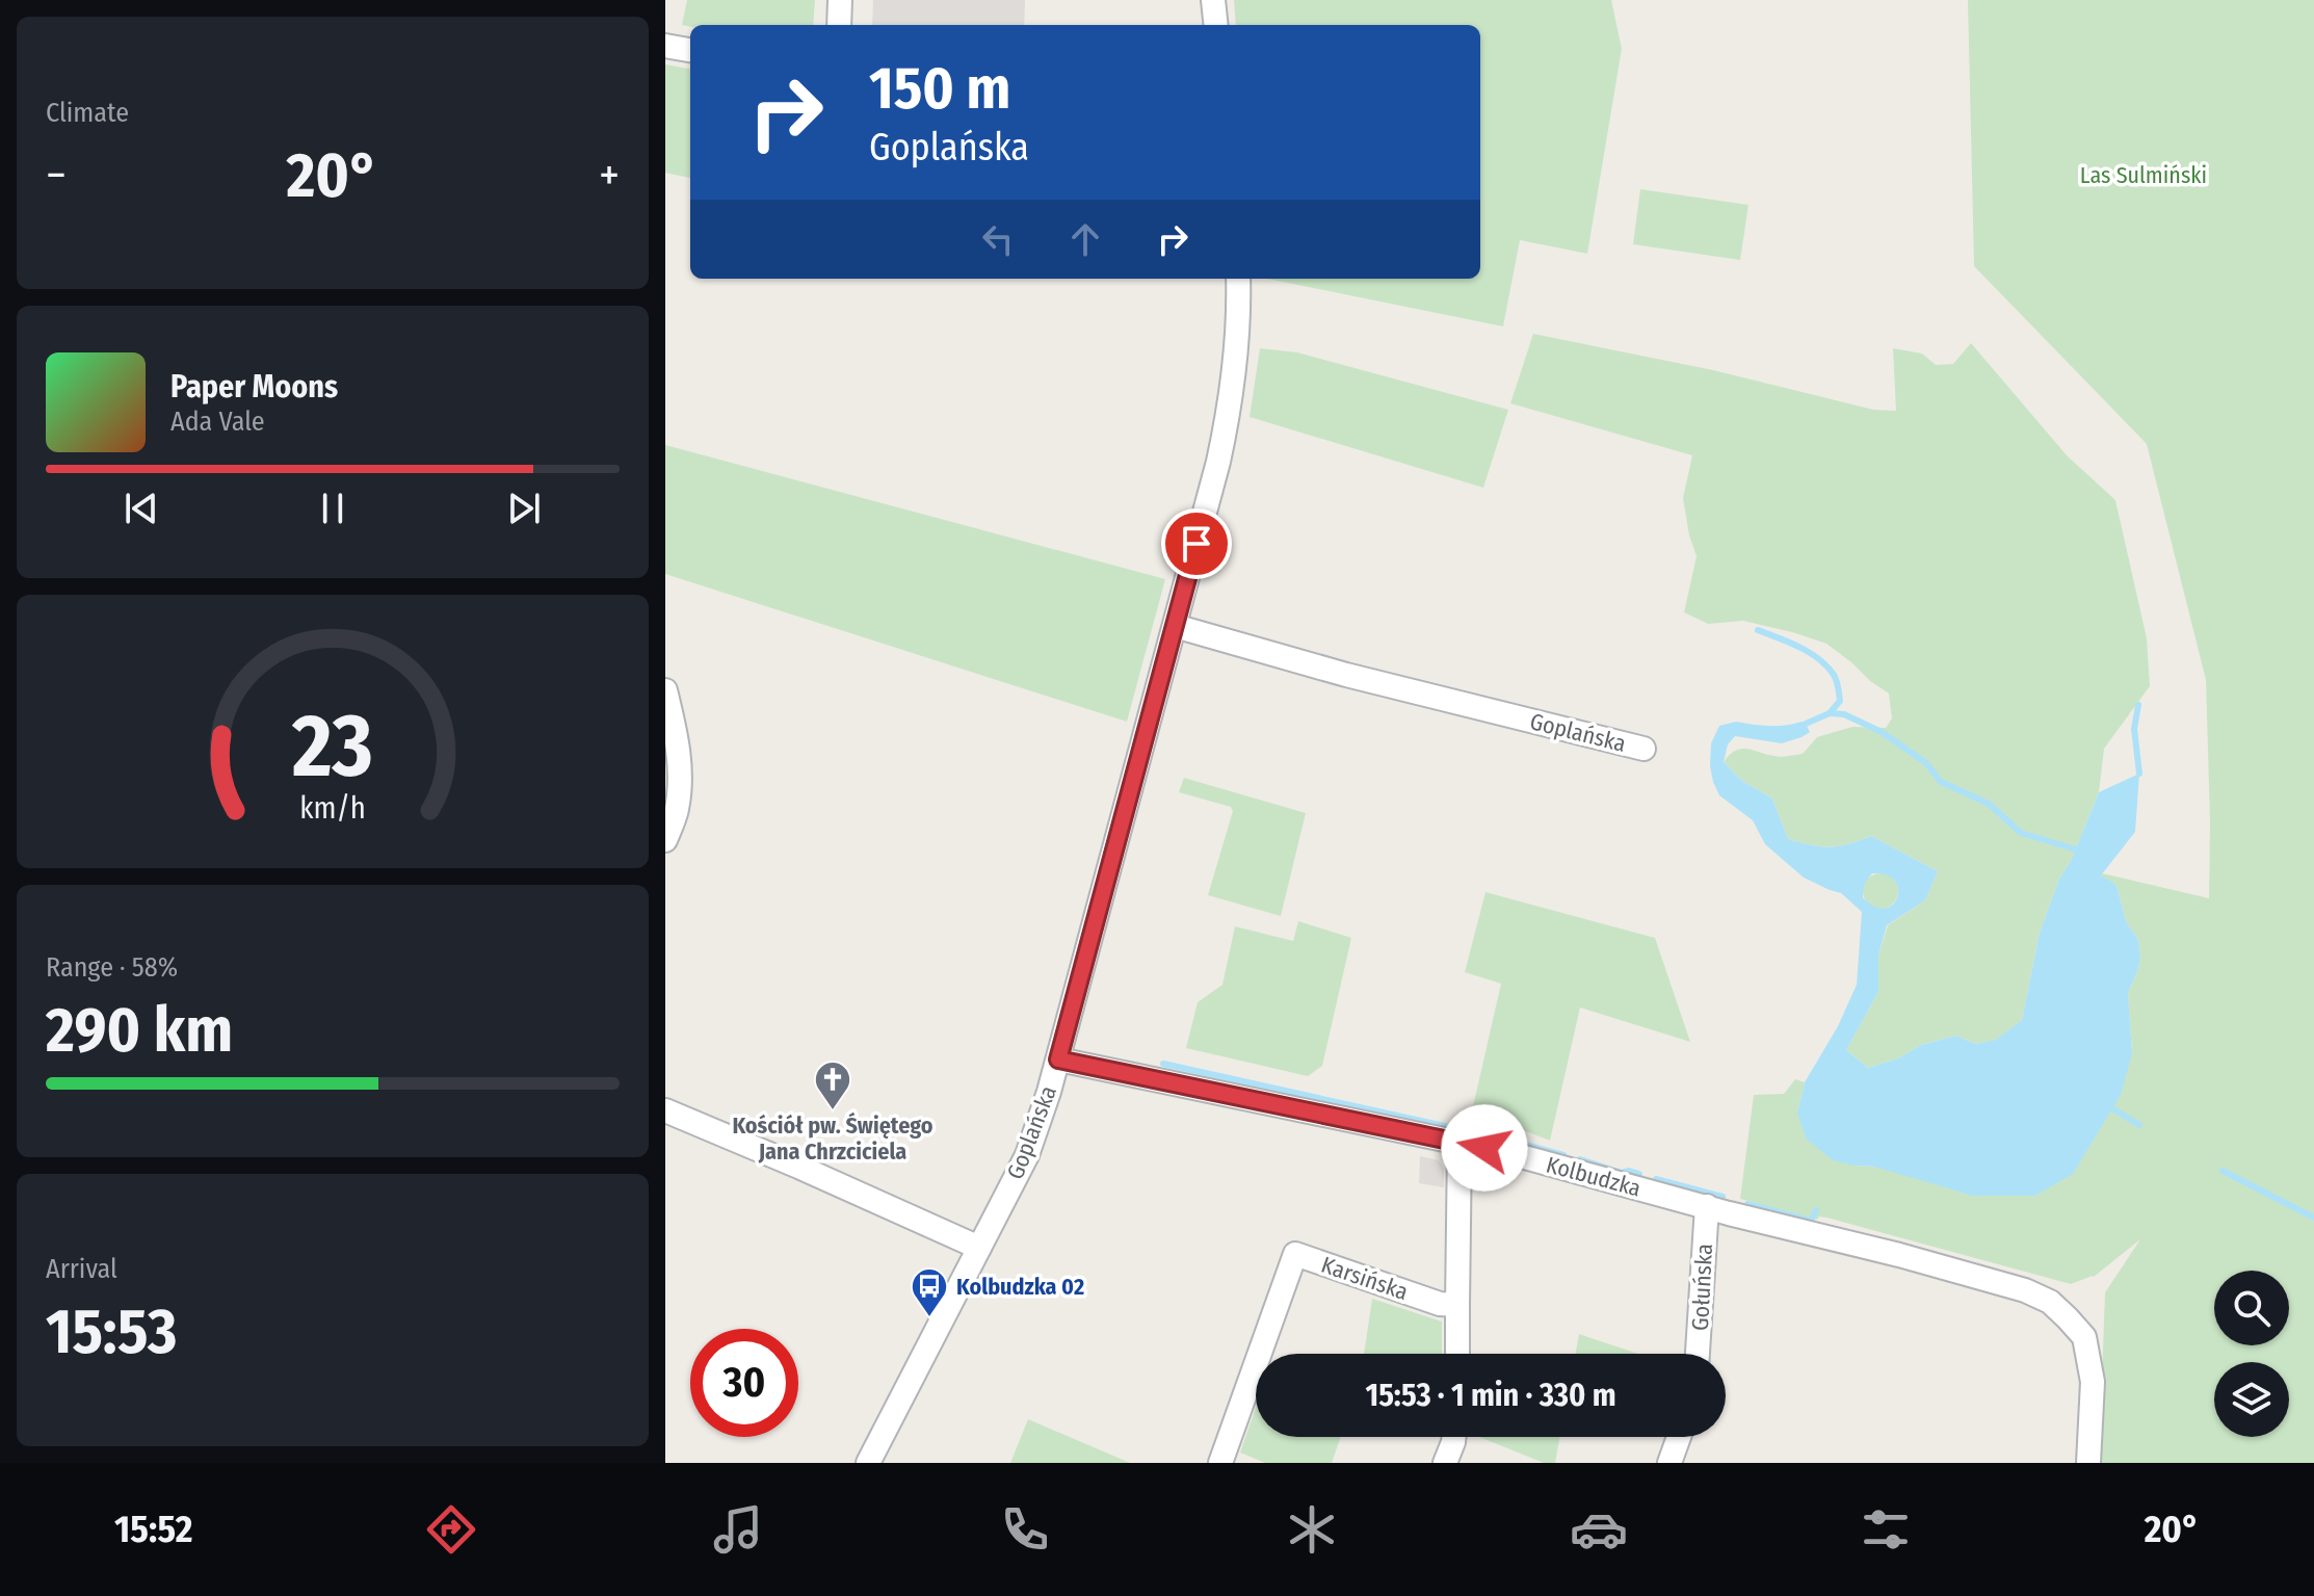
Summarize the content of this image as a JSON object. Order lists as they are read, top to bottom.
{
  "streets": {
    "street": [
      "Goplańska",
      "Kolbudzka",
      "Karsińska",
      "Gołuńska"
    ]
  },
  "crossings": [
    ["Goplańska", "Kolbudzka"],
    ["Kolbudzka", "Gołuńska"]
  ],
  "parks": ["Las Sulmiński"],
  "places": {
    "church": ["Kościół pw. Świętego Jana Chrzciciela"],
    "bus stop": ["Kolbudzka 02"]
  },
  "page": {
    "tile": [
      "Climate",
      ["Range · 58%", "290 km"],
      ["Arrival", "15:53"]
    ],
    "turn": ["150 m", "Goplańska"],
    "heat": ["−", "20°", "+"],
    "song": ["Paper Moons", "Ada Vale"],
    "limit": "30",
    "trip": "15:53 · 1 min · 330 m",
    "tabs": ["15:52", "20°"],
    "gauge": ["23", "km/h"]
  }
}
